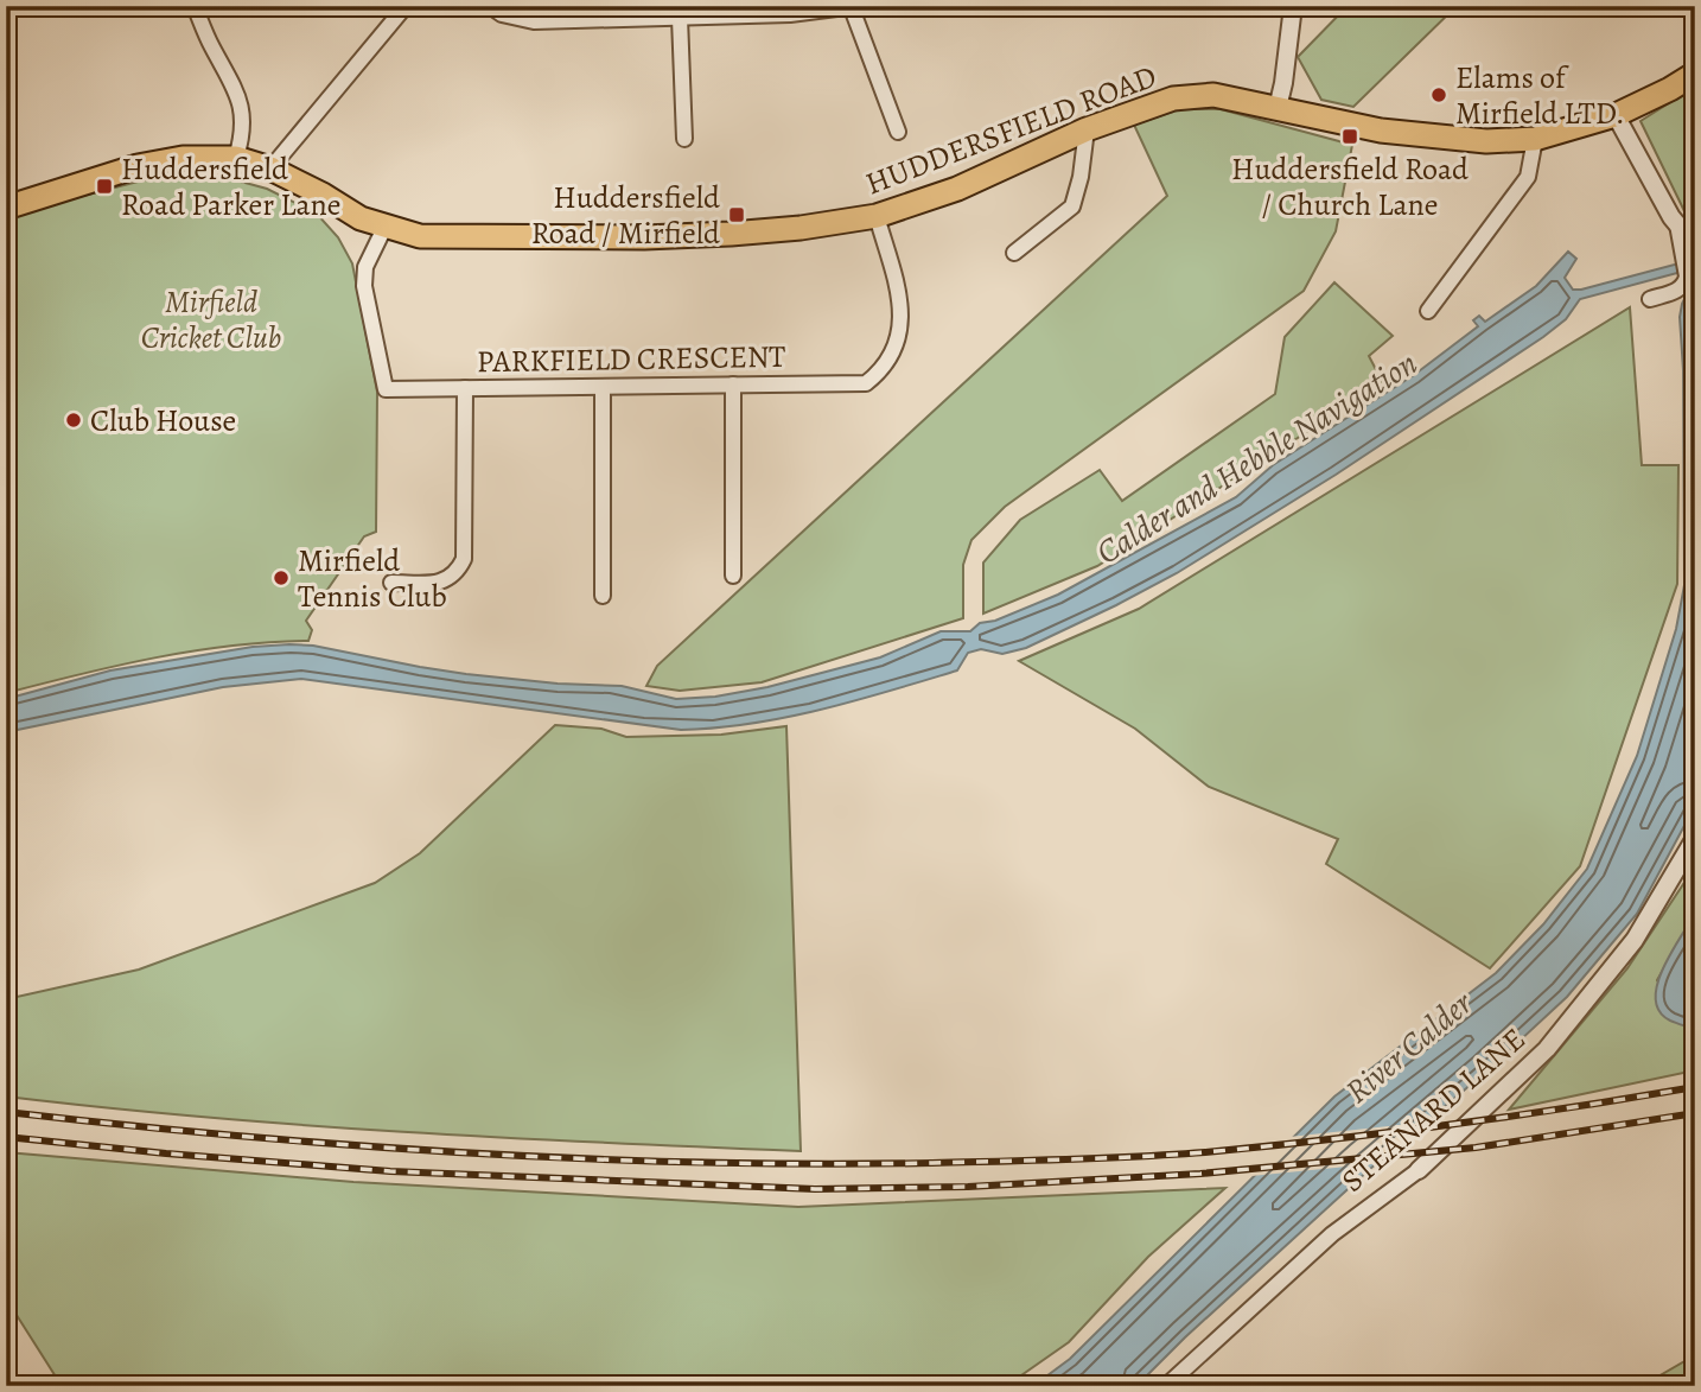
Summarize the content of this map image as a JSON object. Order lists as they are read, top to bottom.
{
  "streets": {
    "highway": ["HUDDERSFIELD ROAD"],
    "street": ["PARKFIELD CRESCENT", "STEANARD LANE"]
  },
  "crossings": [
    ["HUDDERSFIELD ROAD", "PARKFIELD CRESCENT"]
  ],
  "water": ["Calder and Hebble Navigation", "River Calder"],
  "parks": ["Mirfield Cricket Club"],
  "places": {
    "other": ["Elams of Mirfield LTD.", "Club House", "Mirfield Tennis Club"],
    "transit": ["Huddersfield Road / Church Lane", "Huddersfield Road Parker Lane", "Huddersfield Road / Mirfield"]
  }
}
